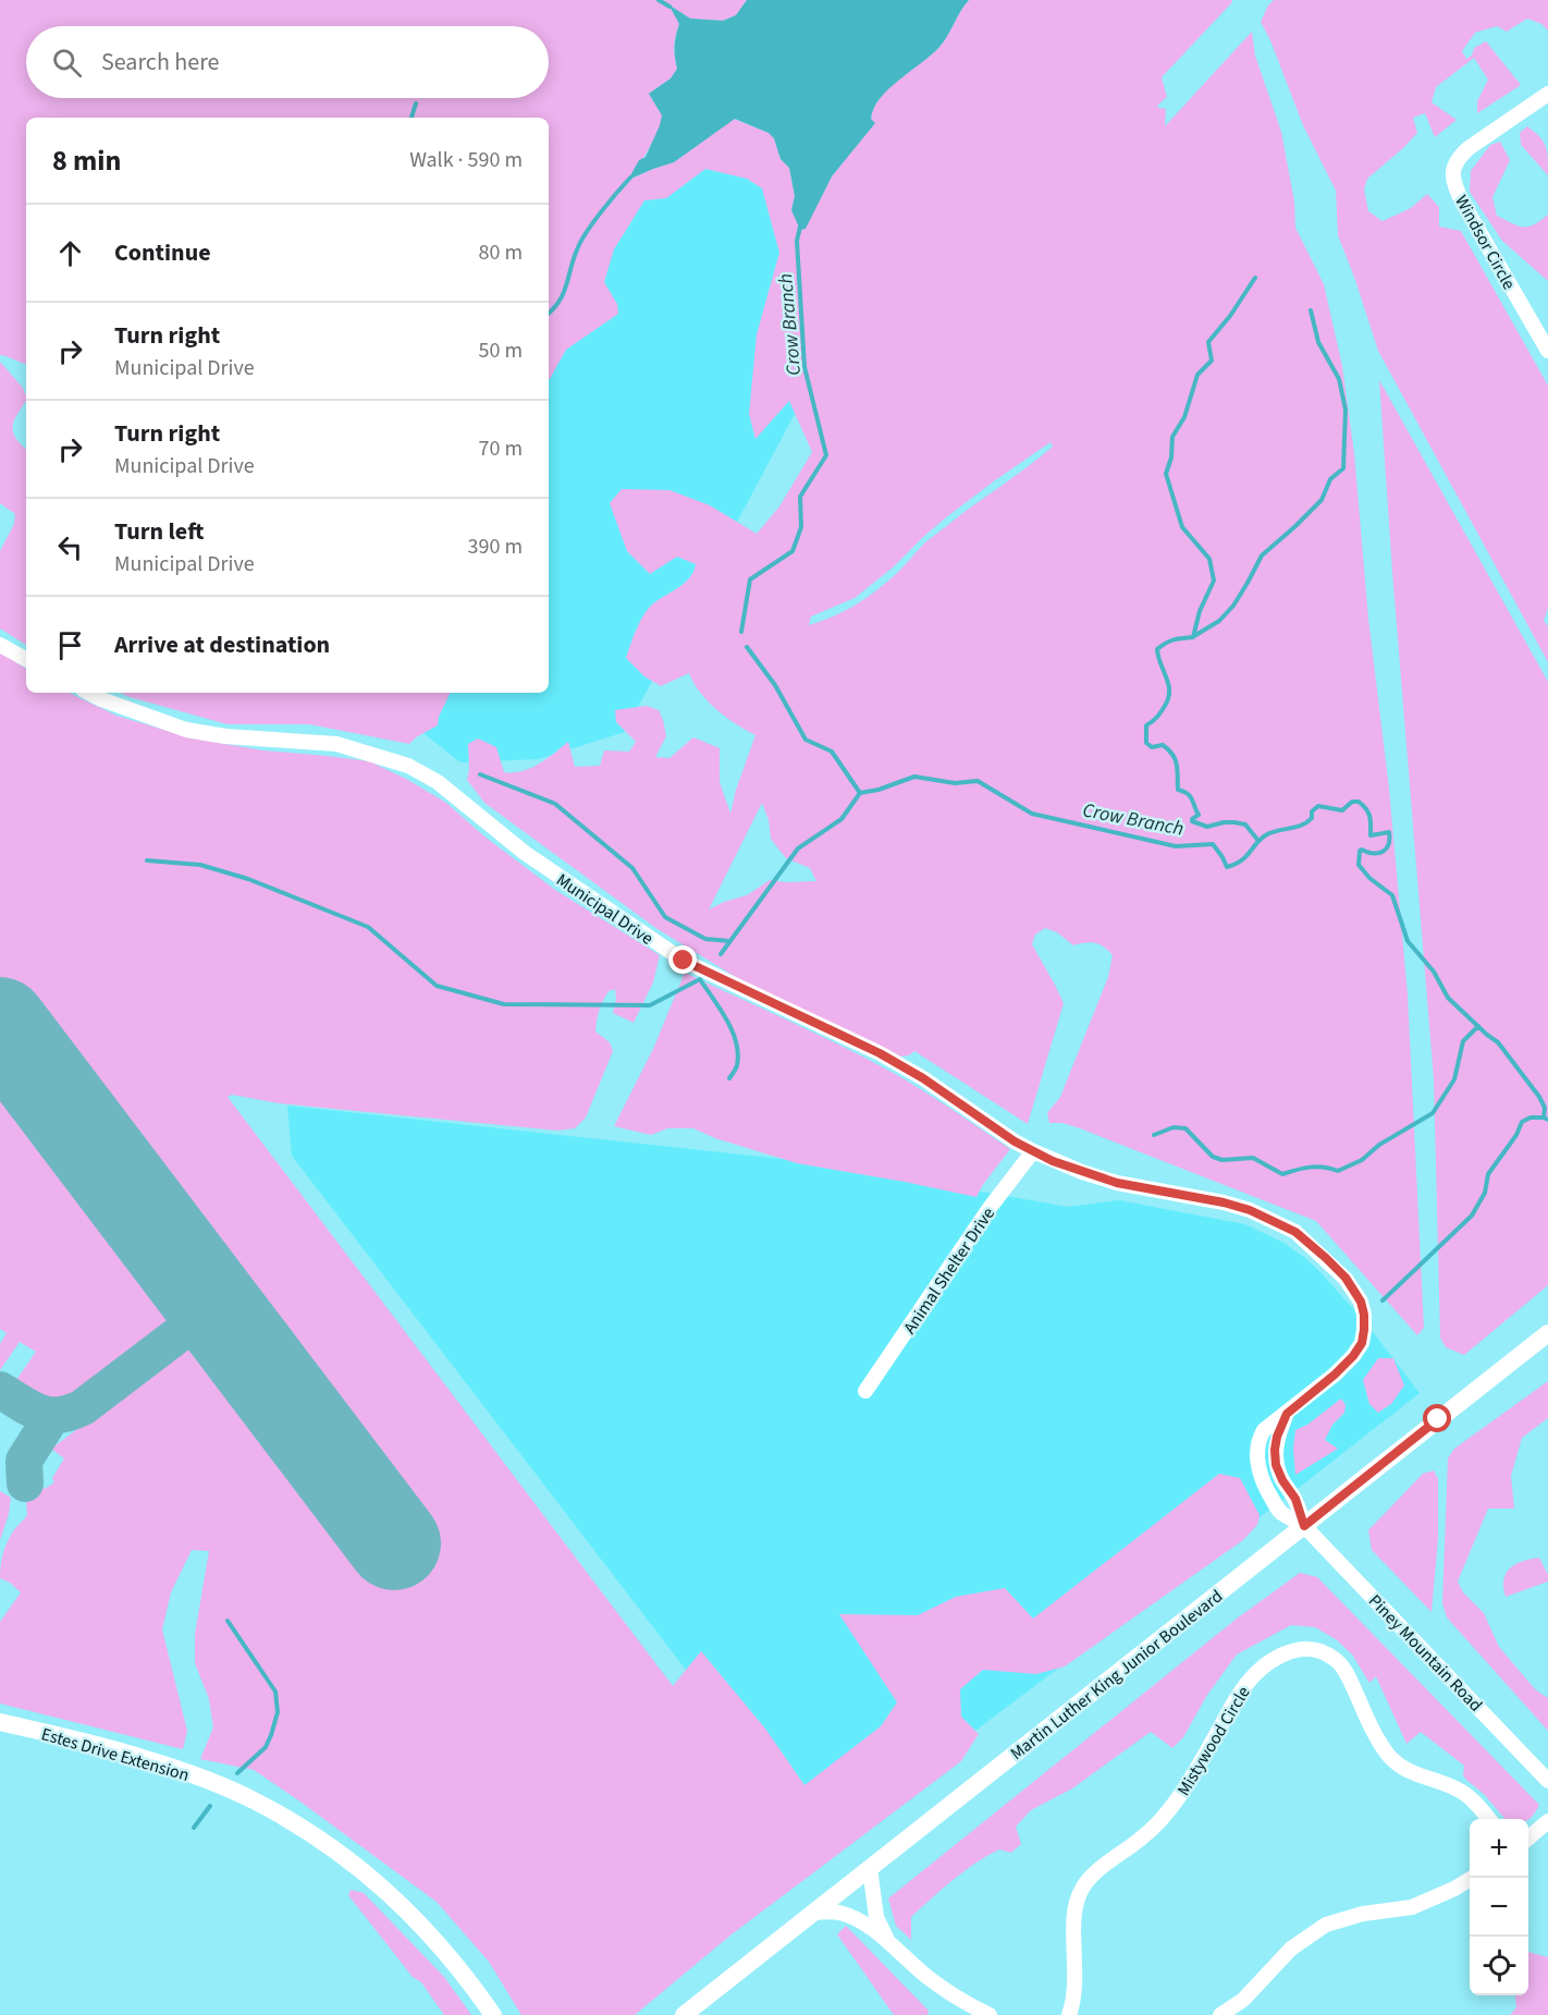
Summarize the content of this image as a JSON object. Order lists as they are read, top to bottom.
{
  "streets": {
    "main road": ["Martin Luther King Junior Boulevard", "Estes Drive Extension"],
    "street": [
      "Windsor Circle",
      "Municipal Drive",
      "Animal Shelter Drive",
      "Piney Mountain Road",
      "Mistywood Circle"
    ]
  },
  "crossings": [
    ["Municipal Drive", "Animal Shelter Drive"],
    ["Municipal Drive", "Piney Mountain Road"],
    ["Municipal Drive", "Martin Luther King Junior Boulevard"],
    ["Piney Mountain Road", "Martin Luther King Junior Boulevard"]
  ],
  "water": ["Crow Branch"],
  "page": {
    "search": "Search here",
    "heading": ["8 min", "Walk · 590 m"],
    "list": [
      ["Continue", "80 m"],
      ["Turn right", "Municipal Drive", "50 m"],
      ["Turn right", "Municipal Drive", "70 m"],
      ["Turn left", "Municipal Drive", "390 m"],
      "Arrive at destination"
    ],
    "map_buttons": ["+", "−"]
  }
}
